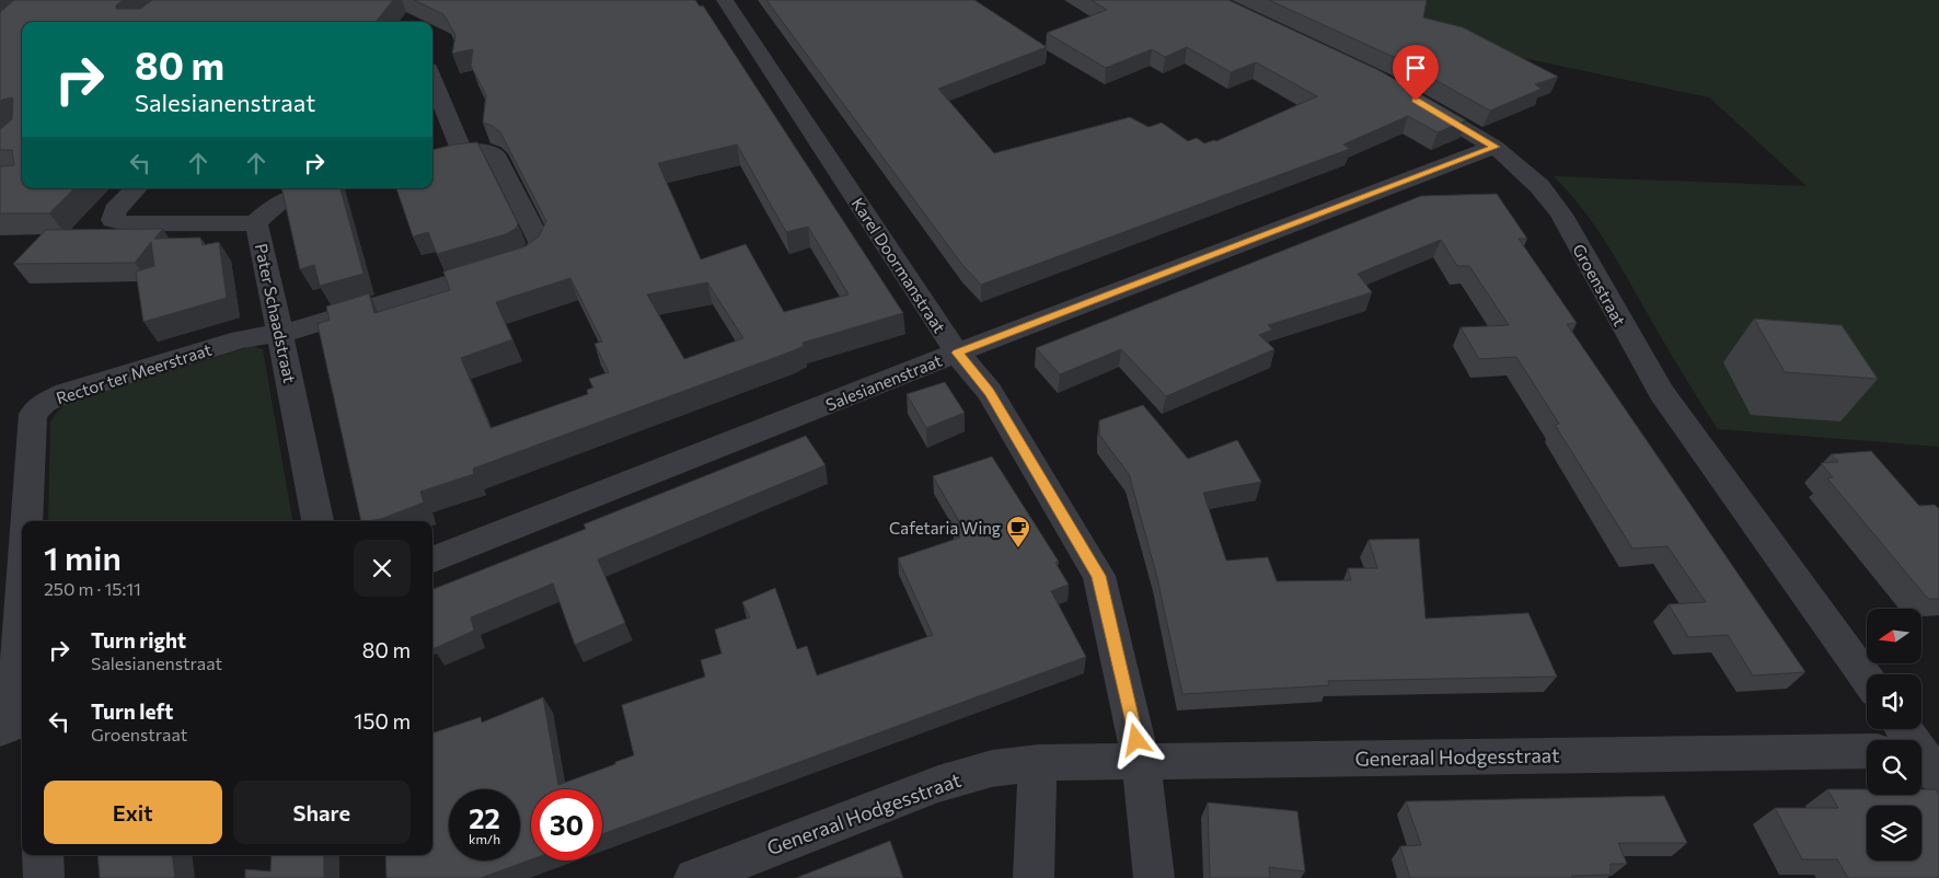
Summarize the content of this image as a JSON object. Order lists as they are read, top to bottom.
{
  "streets": {
    "street": [
      "Karel Doormanstraat",
      "Groenstraat",
      "Pater Schaadstraat",
      "Rector ter Meerstraat",
      "Salesianenstraat",
      "Generaal Hodgesstraat"
    ]
  },
  "crossings": [
    ["Karel Doormanstraat", "Salesianenstraat"],
    ["Karel Doormanstraat", "Generaal Hodgesstraat"],
    ["Groenstraat", "Salesianenstraat"],
    ["Pater Schaadstraat", "Rector ter Meerstraat"]
  ],
  "places": {
    "cafe": ["Cafetaria Wing"]
  },
  "north": "left",
  "page": {
    "turn": ["80 m", "Salesianenstraat"],
    "heading": ["1 min", "250 m · 15:11"],
    "list": [
      {
        "name": "Turn right",
        "note": "Salesianenstraat",
        "value": "80 m"
      },
      {
        "name": "Turn left",
        "note": "Groenstraat",
        "value": "150 m"
      }
    ],
    "buttons": ["Exit", "Share"],
    "speed": "22 km/h",
    "limit": "30"
  }
}
